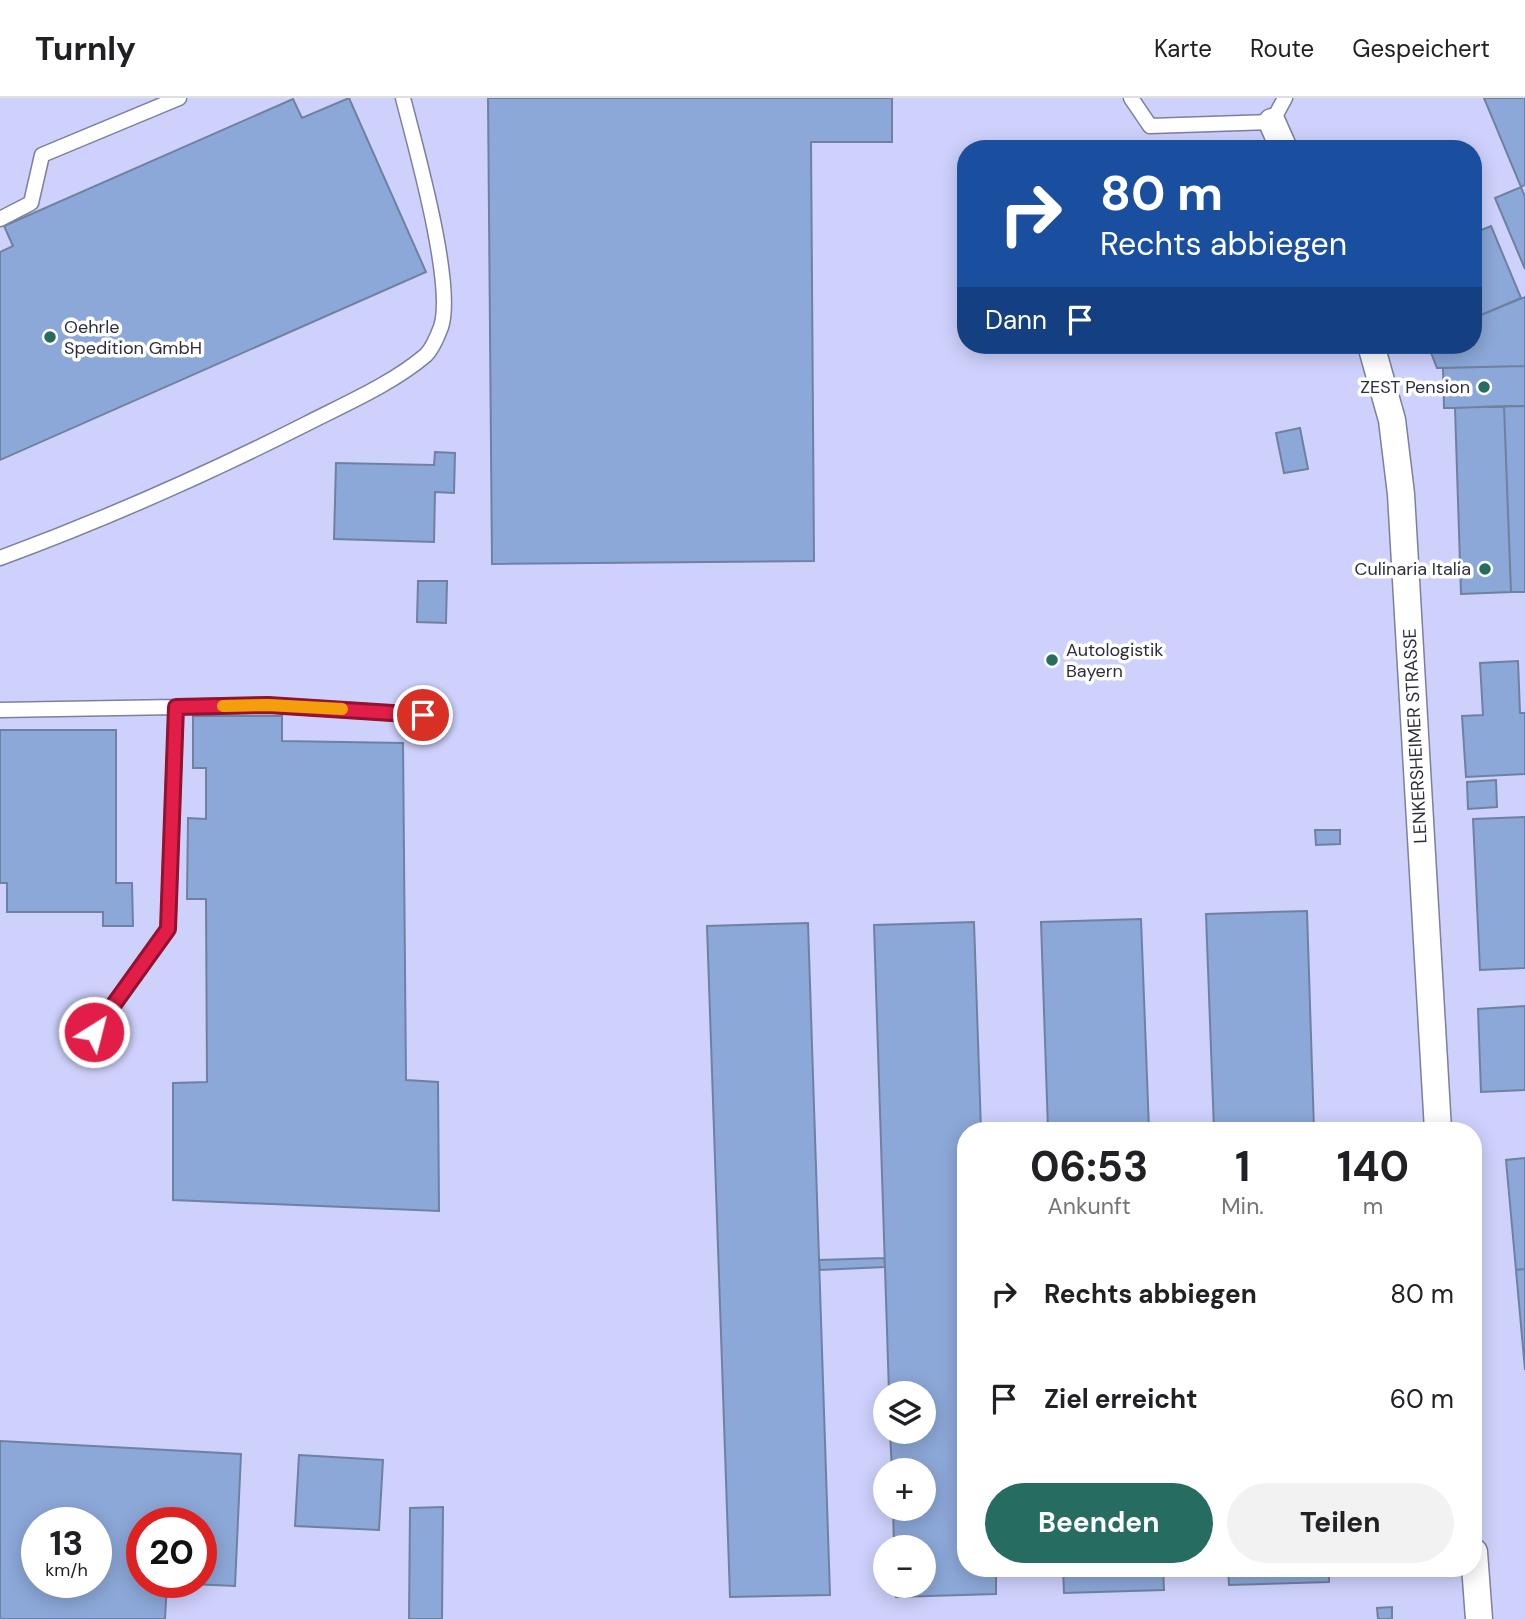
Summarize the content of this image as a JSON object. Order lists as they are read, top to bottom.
{
  "streets": {
    "street": ["LENKERSHEIMER STRASSE"]
  },
  "places": [
    "Oehrle Spedition GmbH",
    "ZEST Pension",
    "Culinaria Italia",
    "Autologistik Bayern"
  ],
  "page": {
    "header": "Turnly",
    "nav": ["Karte", "Route", "Gespeichert"],
    "turn": ["80 m", "Rechts abbiegen"],
    "then": "Dann",
    "eta": [
      "06:53",
      "Ankunft",
      "1",
      "Min.",
      "140",
      "m"
    ],
    "list": [
      {
        "name": "Rechts abbiegen",
        "value": "80 m"
      },
      {
        "name": "Ziel erreicht",
        "value": "60 m"
      }
    ],
    "map_buttons": ["+", "−"],
    "buttons": ["Beenden", "Teilen"],
    "speed": "13 km/h",
    "limit": "20"
  }
}
